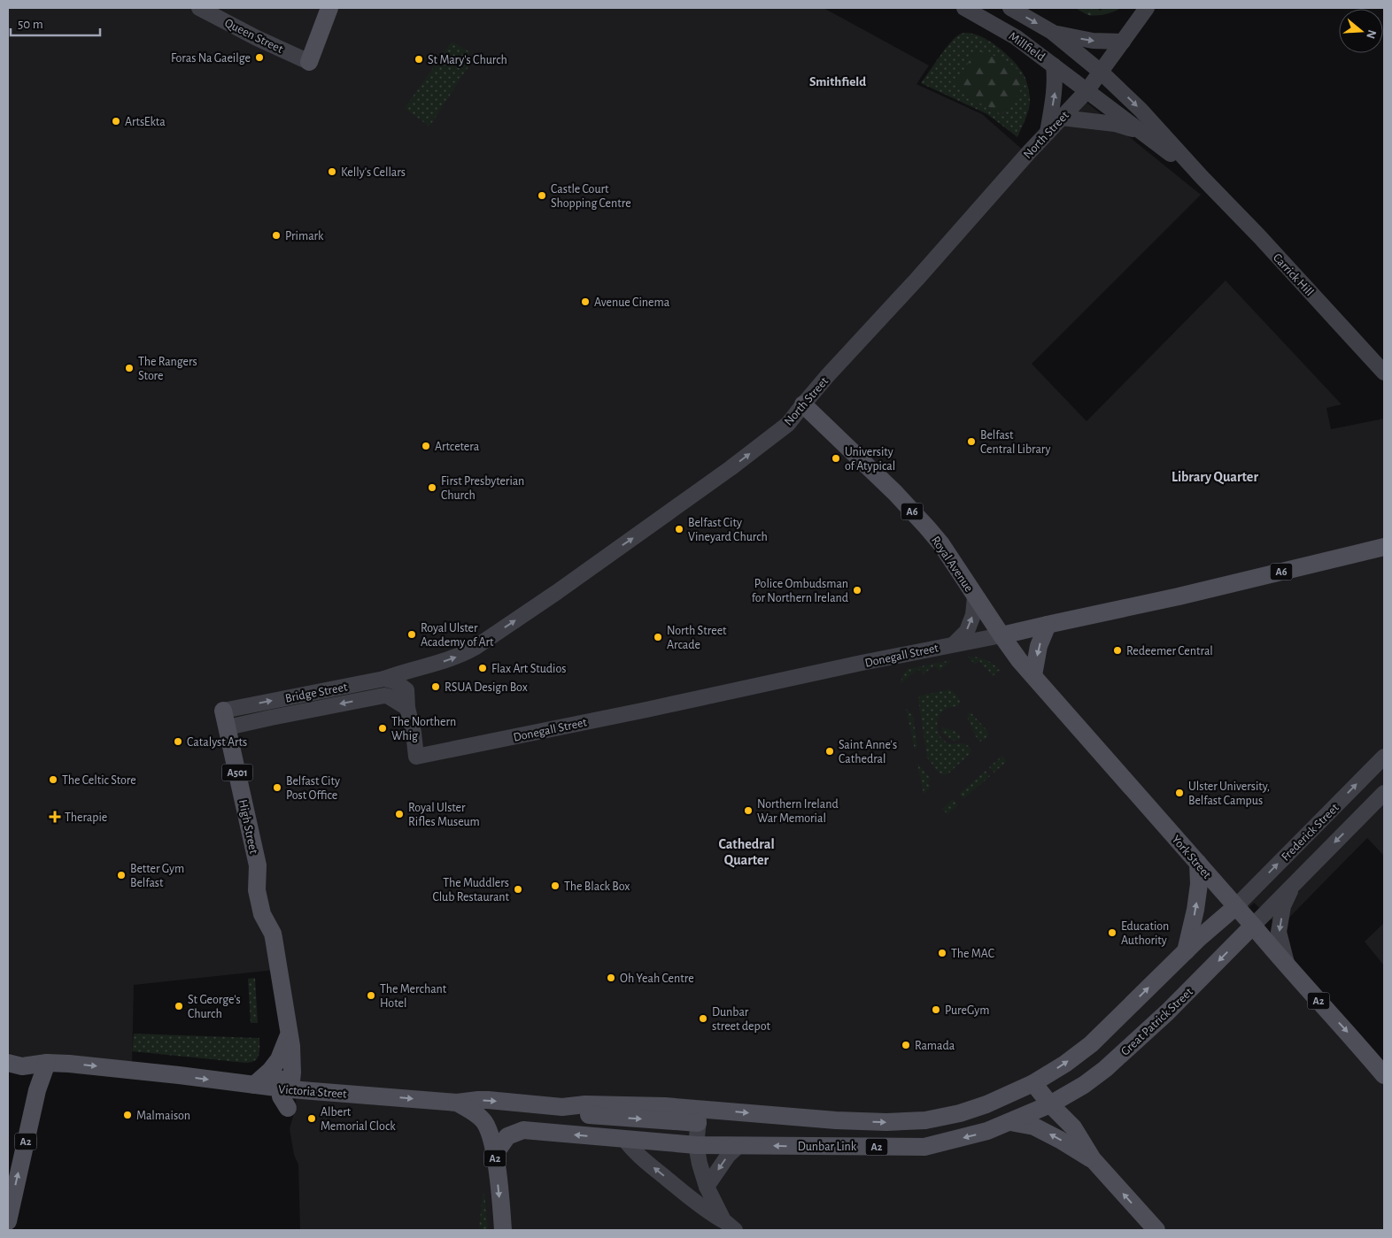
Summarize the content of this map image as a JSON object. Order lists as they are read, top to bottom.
{
  "streets": {
    "main road": [
      "Queen Street",
      "Millfield",
      "North Street",
      "Carrick Hill",
      "A6",
      "Royal Avenue",
      "Donegall Street",
      "Bridge Street",
      "A501",
      "High Street",
      "Frederick Street",
      "York Street",
      "A2",
      "Great Patrick Street",
      "Victoria Street",
      "Dunbar Link"
    ]
  },
  "crossings": [
    ["Millfield", "North Street"],
    ["Millfield", "Carrick Hill"],
    ["North Street", "Carrick Hill"],
    ["North Street", "Royal Avenue"],
    ["North Street", "Bridge Street"],
    ["Royal Avenue", "Donegall Street"],
    ["Royal Avenue", "York Street"],
    ["Donegall Street", "Bridge Street"],
    ["Donegall Street", "York Street"],
    ["Bridge Street", "High Street"],
    ["High Street", "Victoria Street"],
    ["Frederick Street", "York Street"],
    ["Frederick Street", "A2"],
    ["Frederick Street", "Great Patrick Street"],
    ["York Street", "A2"],
    ["York Street", "Great Patrick Street"],
    ["A2", "Victoria Street"],
    ["A2", "Dunbar Link"],
    ["Great Patrick Street", "Dunbar Link"],
    ["Victoria Street", "Dunbar Link"]
  ],
  "one_way": ["North Street", "Victoria Street"],
  "districts": ["Smithfield", "Library Quarter", "Cathedral Quarter"],
  "places": {
    "other": [
      "Foras Na Gaeilge",
      "St Mary's Church",
      "ArtsEkta",
      "Kelly's Cellars",
      "Castle Court Shopping Centre",
      "Primark",
      "Avenue Cinema",
      "The Rangers Store",
      "Belfast Central Library",
      "Artcetera",
      "University of Atypical",
      "First Presbyterian Church",
      "Belfast City Vineyard Church",
      "Police Ombudsman for Northern Ireland",
      "Royal Ulster Academy of Art",
      "North Street Arcade",
      "Redeemer Central",
      "Flax Art Studios",
      "RSUA Design Box",
      "The Northern Whig",
      "Catalyst Arts",
      "Saint Anne's Cathedral",
      "The Celtic Store",
      "Belfast City Post Office",
      "Ulster University, Belfast Campus",
      "Northern Ireland War Memorial",
      "Royal Ulster Rifles Museum",
      "Better Gym Belfast",
      "The Black Box",
      "The Muddlers Club Restaurant",
      "Education Authority",
      "The MAC",
      "Oh Yeah Centre",
      "The Merchant Hotel",
      "St George's Church",
      "PureGym",
      "Dunbar street depot",
      "Ramada",
      "Malmaison",
      "Albert Memorial Clock"
    ],
    "health": ["Therapie"]
  },
  "scale_bar": "50 m",
  "north": "right"
}
